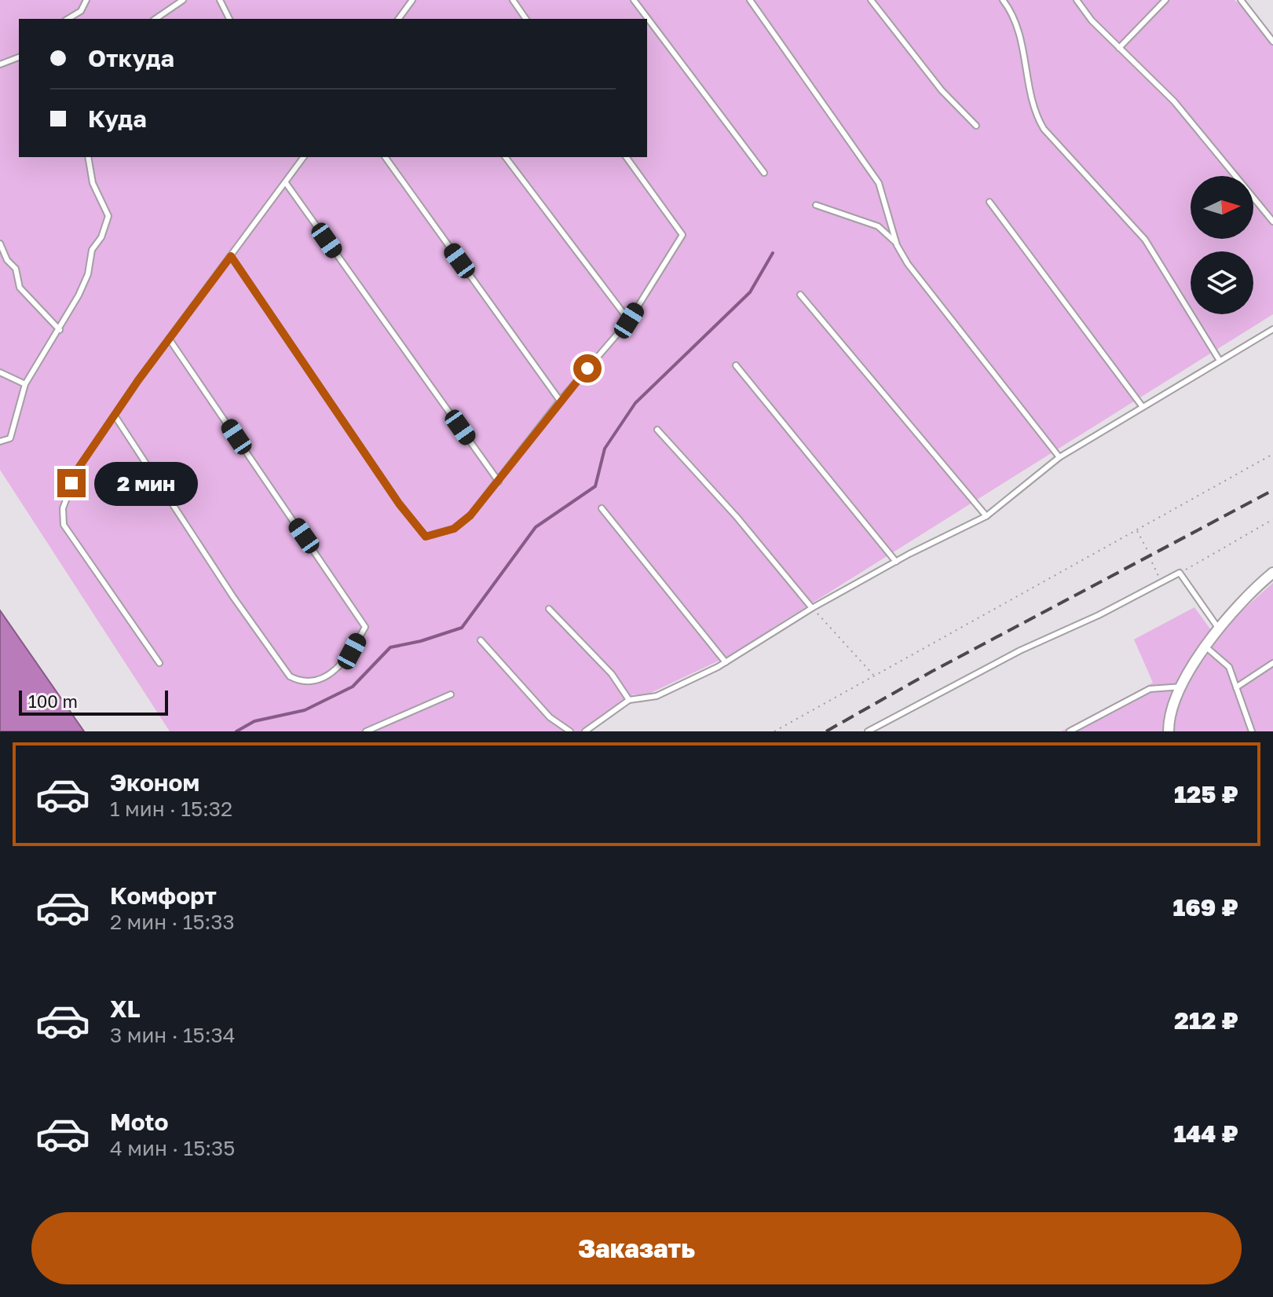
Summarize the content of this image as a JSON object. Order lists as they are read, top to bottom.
{
  "scale_bar": "100 m",
  "north": "right",
  "page": {
    "banner": ["Откуда", "Куда"],
    "bubble": "2 мин",
    "scale": "100 m",
    "list": [
      {
        "name": "Эконом",
        "note": "1 мин · 15:32",
        "value": "125 ₽"
      },
      {
        "name": "Комфорт",
        "note": "2 мин · 15:33",
        "value": "169 ₽"
      },
      {
        "name": "XL",
        "note": "3 мин · 15:34",
        "value": "212 ₽"
      },
      {
        "name": "Moto",
        "note": "4 мин · 15:35",
        "value": "144 ₽"
      }
    ],
    "buttons": "Заказать"
  }
}
